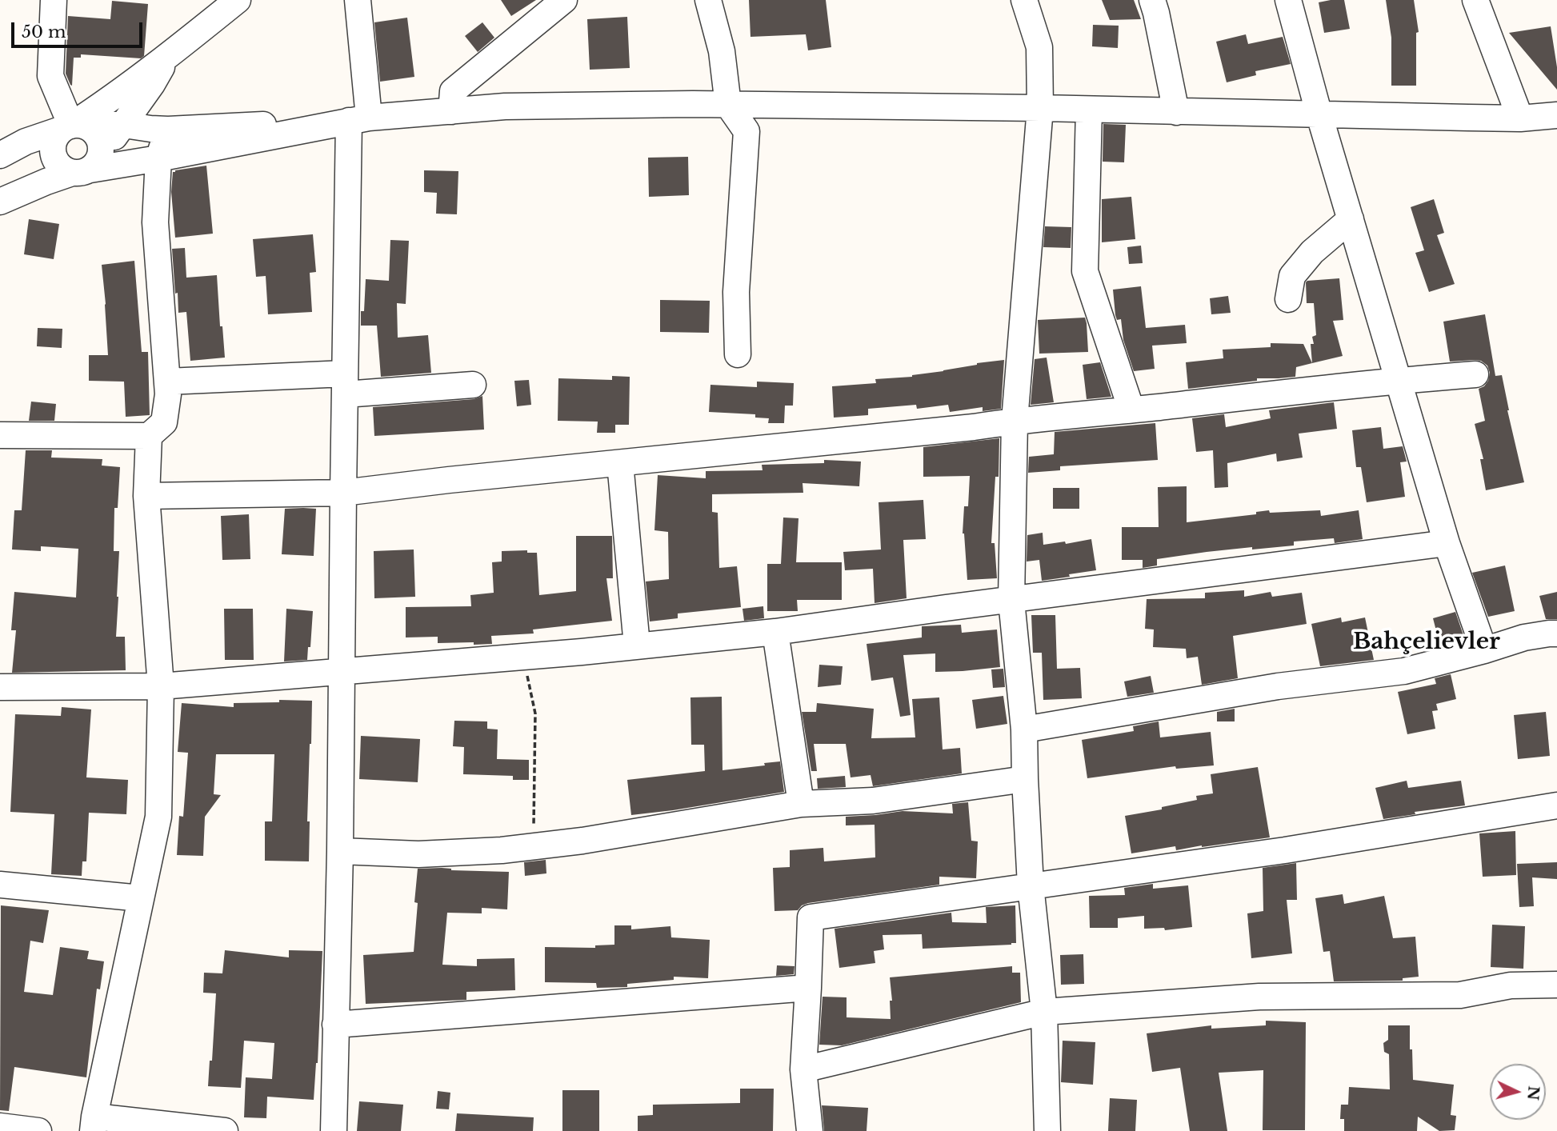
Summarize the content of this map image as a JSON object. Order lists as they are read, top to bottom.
{
  "districts": ["Bahçelievler"],
  "scale_bar": "50 m",
  "north": "right"
}
